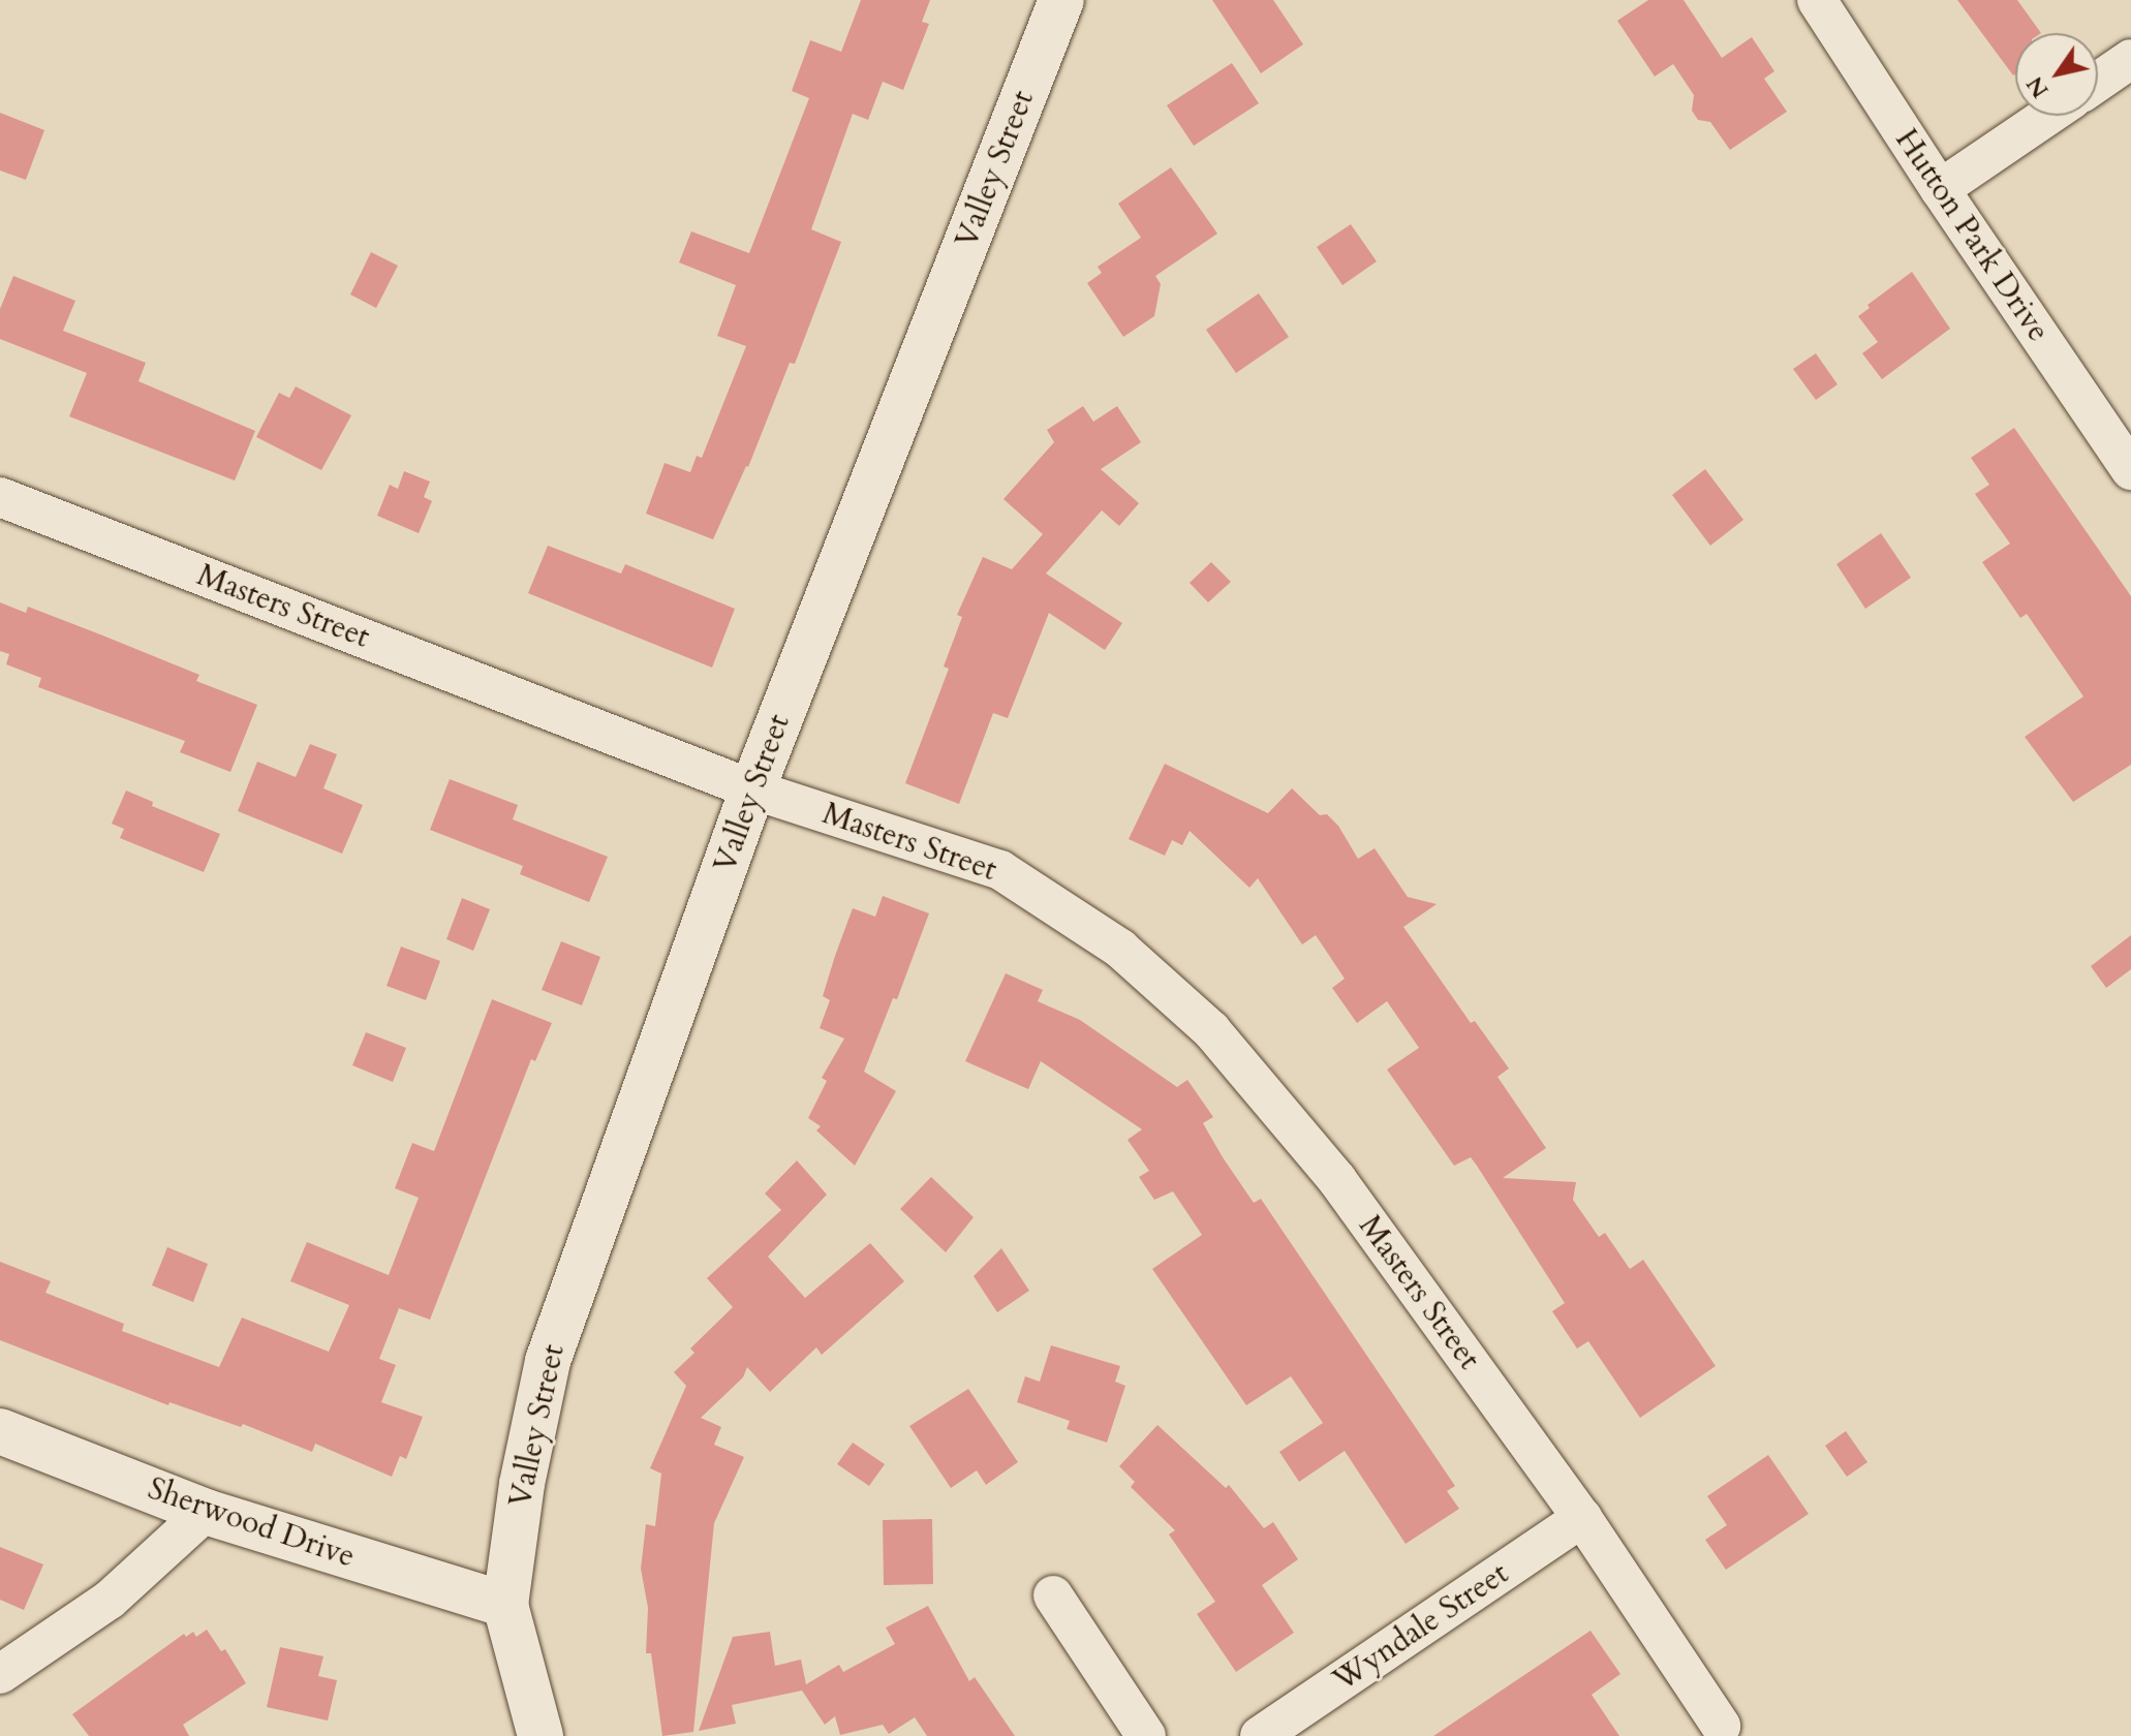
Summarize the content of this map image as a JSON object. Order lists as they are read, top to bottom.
{
  "streets": {
    "main road": ["Valley Street", "Sherwood Drive"],
    "street": ["Hutton Park Drive", "Masters Street", "Wyndale Street"]
  },
  "crossings": [
    ["Valley Street", "Masters Street"],
    ["Valley Street", "Sherwood Drive"],
    ["Masters Street", "Wyndale Street"]
  ],
  "north": "bottom left"
}
